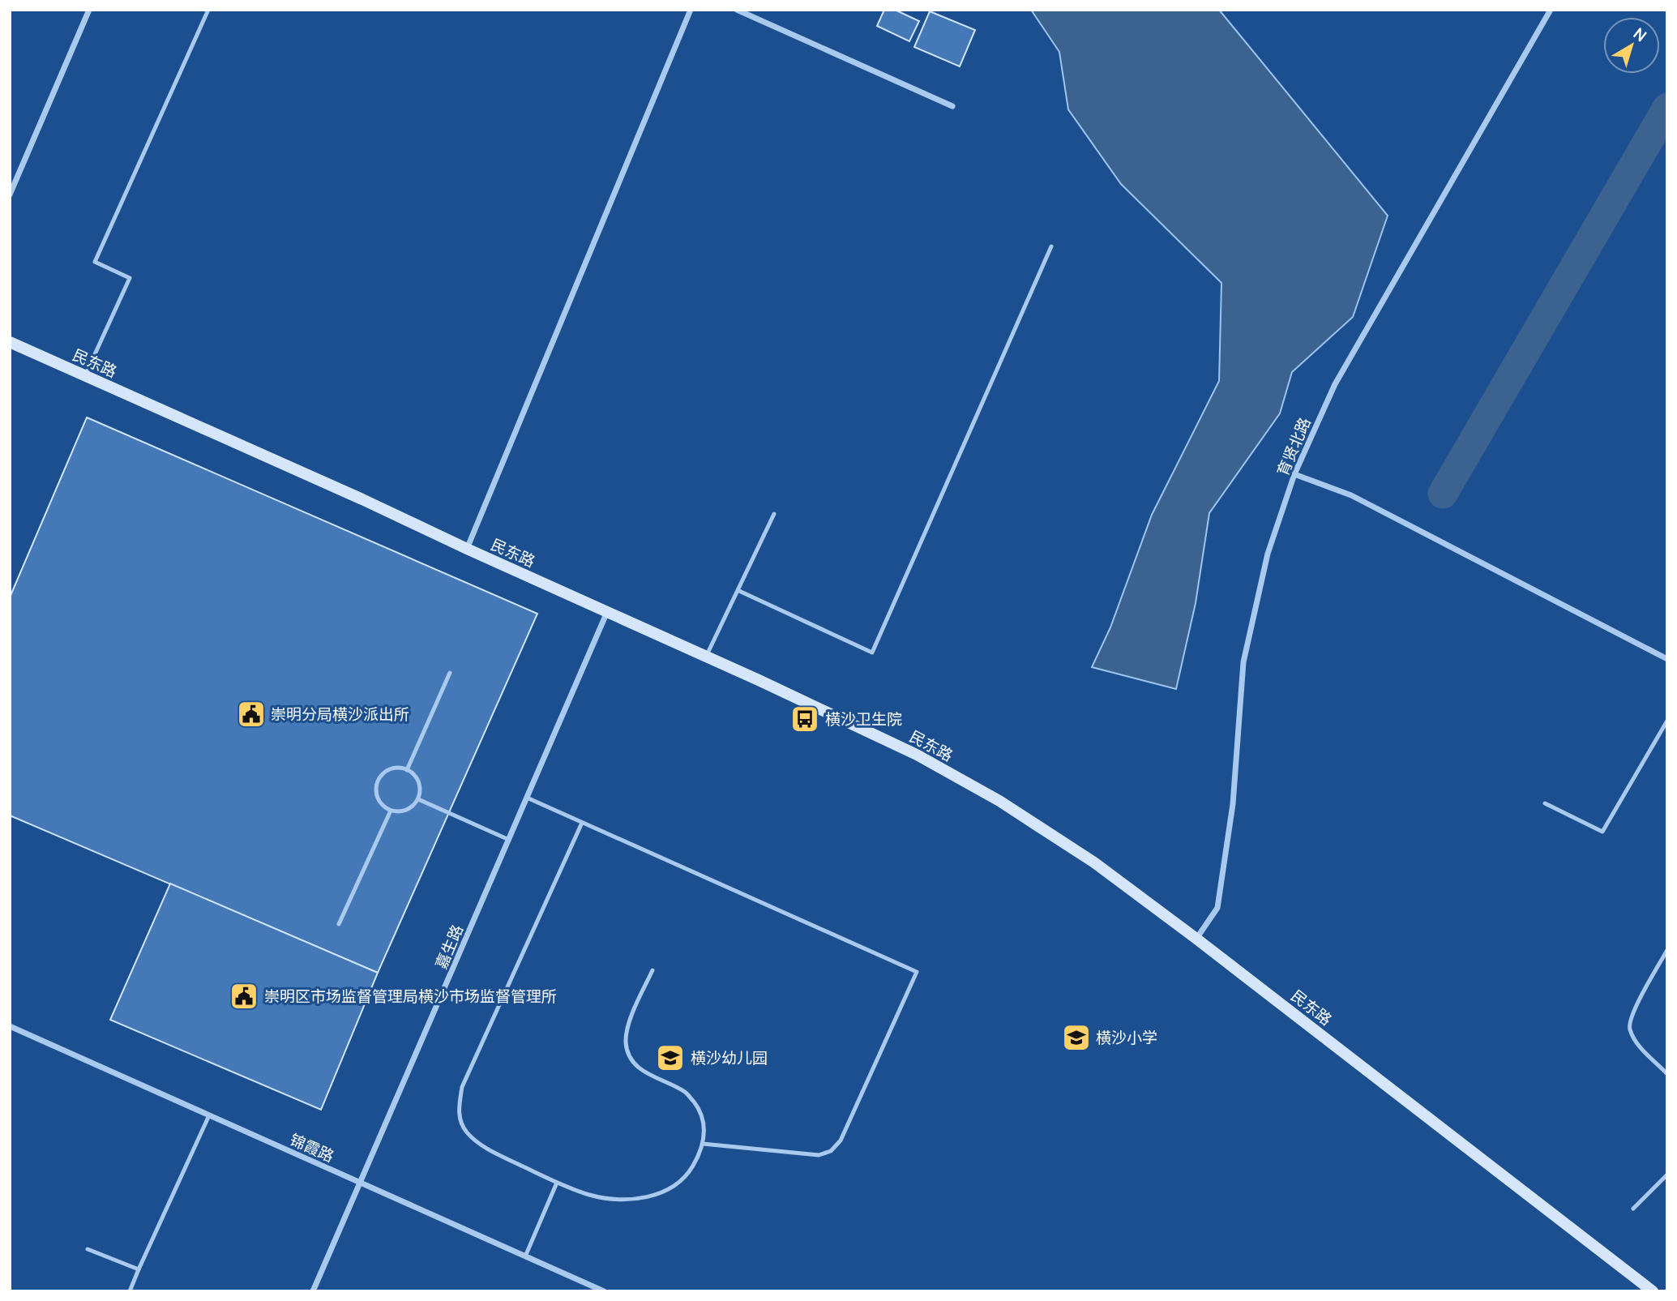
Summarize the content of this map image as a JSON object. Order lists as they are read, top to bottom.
{
  "streets": {
    "street": [
      "民东路",
      "育贤北路",
      "嘉生路",
      "锦霞路"
    ]
  },
  "crossings": [
    ["民东路", "育贤北路"],
    ["民东路", "嘉生路"],
    ["嘉生路", "锦霞路"]
  ],
  "places": {
    "public building": ["崇明分局横沙派出所", "崇明区市场监督管理局横沙市场监督管理所"],
    "bus stop": ["横沙卫生院"],
    "school or university": ["横沙小学", "横沙幼儿园"]
  },
  "north": "top right"
}
